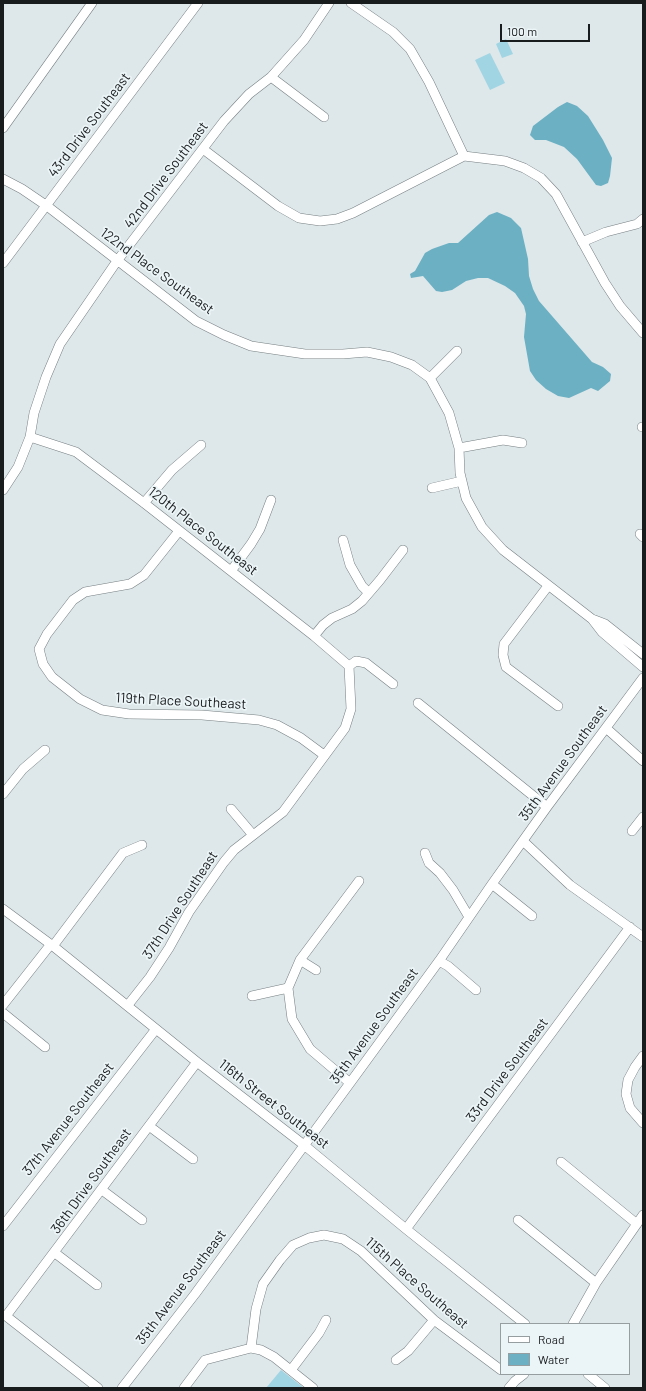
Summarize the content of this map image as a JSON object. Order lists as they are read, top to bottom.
{
  "streets": {
    "street": [
      "43rd Drive Southeast",
      "42nd Drive Southeast",
      "122nd Place Southeast",
      "120th Place Southeast",
      "119th Place Southeast",
      "35th Avenue Southeast",
      "37th Drive Southeast",
      "33rd Drive Southeast",
      "116th Street Southeast",
      "37th Avenue Southeast",
      "36th Drive Southeast",
      "115th Place Southeast"
    ]
  },
  "crossings": [
    ["43rd Drive Southeast", "122nd Place Southeast"],
    ["42nd Drive Southeast", "122nd Place Southeast"],
    ["42nd Drive Southeast", "120th Place Southeast"],
    ["120th Place Southeast", "119th Place Southeast"],
    ["120th Place Southeast", "37th Drive Southeast"],
    ["119th Place Southeast", "37th Drive Southeast"],
    ["35th Avenue Southeast", "116th Street Southeast"],
    ["37th Drive Southeast", "116th Street Southeast"],
    ["33rd Drive Southeast", "116th Street Southeast"],
    ["116th Street Southeast", "37th Avenue Southeast"],
    ["116th Street Southeast", "36th Drive Southeast"]
  ],
  "legend": ["Road", "Water"],
  "scale_bar": "100 m"
}
